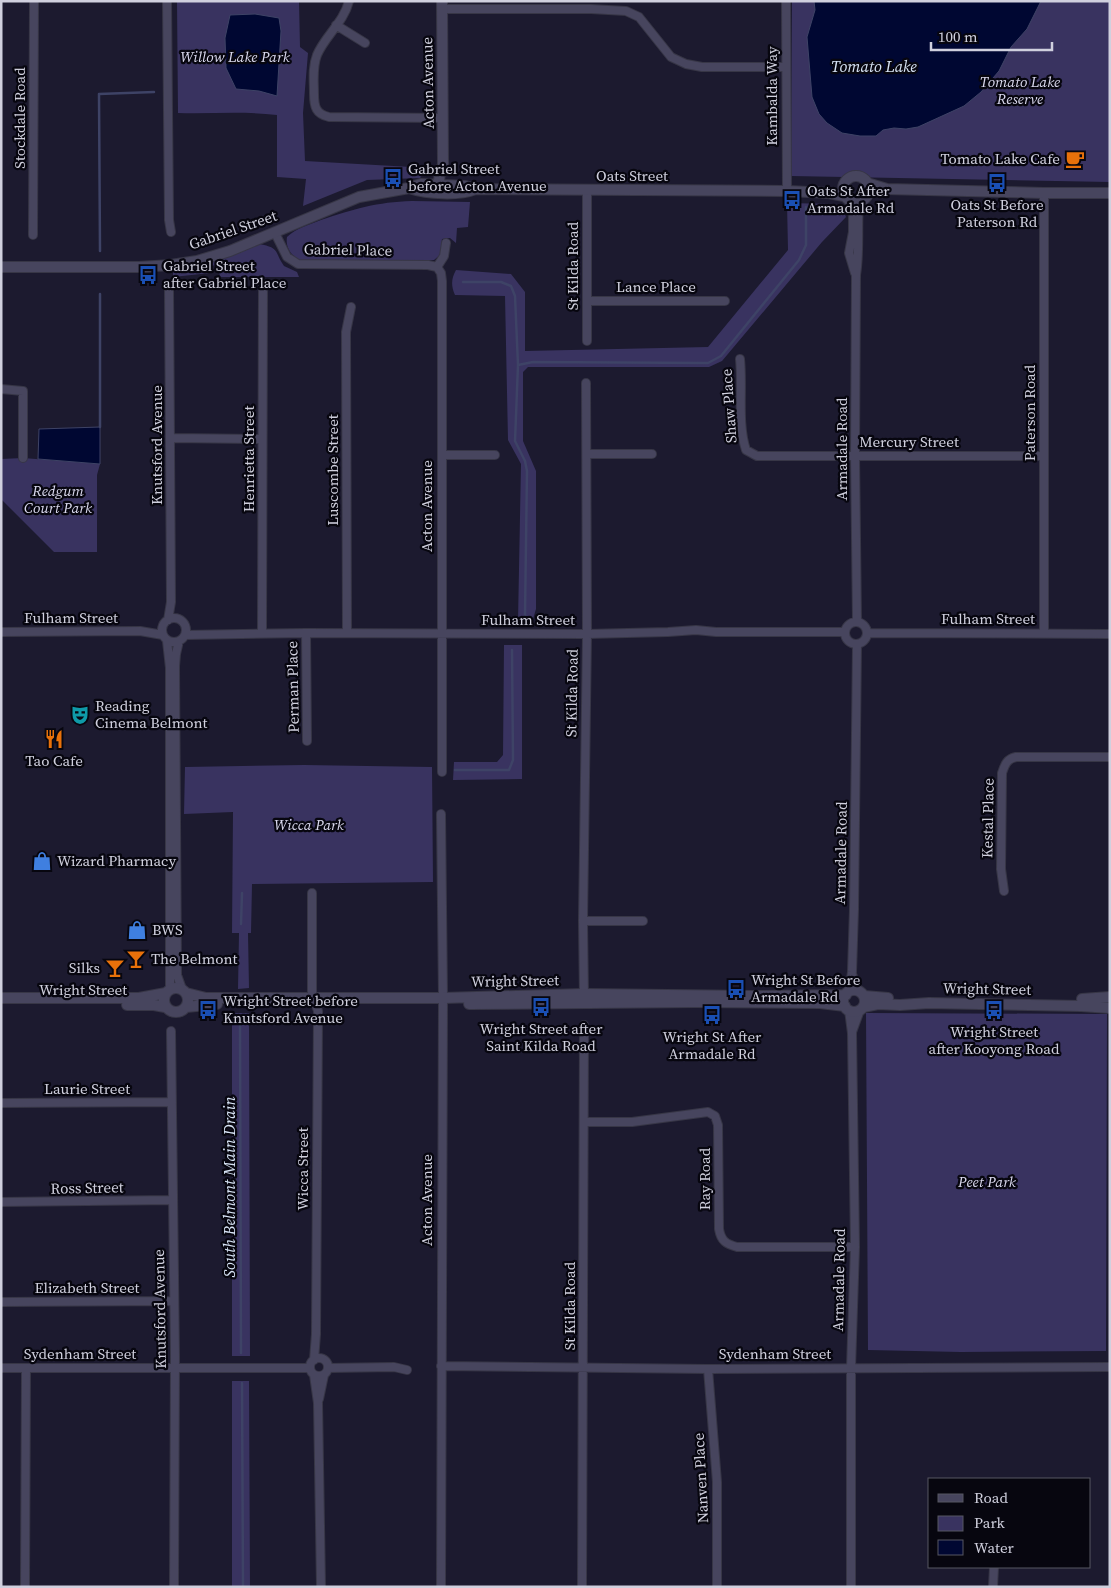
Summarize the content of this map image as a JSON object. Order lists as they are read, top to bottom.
{
  "streets": {
    "street": [
      "Acton Avenue",
      "Kambalda Way",
      "Stockdale Road",
      "Oats Street",
      "Gabriel Street",
      "Gabriel Place",
      "St Kilda Road",
      "Lance Place",
      "Shaw Place",
      "Paterson Road",
      "Mercury Street",
      "Knutsford Avenue",
      "Armadale Road",
      "Henrietta Street",
      "Luscombe Street",
      "Fulham Street",
      "Perman Place",
      "Kestal Place",
      "Wright Street",
      "Laurie Street",
      "Wicca Street",
      "Ray Road",
      "Ross Street",
      "Elizabeth Street",
      "Sydenham Street",
      "Nanven Place"
    ]
  },
  "crossings": [
    ["Acton Avenue", "Oats Street"],
    ["Acton Avenue", "Gabriel Street"],
    ["Acton Avenue", "Gabriel Place"],
    ["Acton Avenue", "Fulham Street"],
    ["Acton Avenue", "Wright Street"],
    ["Acton Avenue", "Sydenham Street"],
    ["Kambalda Way", "Oats Street"],
    ["Oats Street", "Gabriel Street"],
    ["Oats Street", "St Kilda Road"],
    ["Oats Street", "Paterson Road"],
    ["Oats Street", "Armadale Road"],
    ["Gabriel Street", "Gabriel Place"],
    ["St Kilda Road", "Lance Place"],
    ["St Kilda Road", "Fulham Street"],
    ["St Kilda Road", "Wright Street"],
    ["St Kilda Road", "Ray Road"],
    ["St Kilda Road", "Sydenham Street"],
    ["Shaw Place", "Mercury Street"],
    ["Paterson Road", "Mercury Street"],
    ["Paterson Road", "Fulham Street"],
    ["Mercury Street", "Armadale Road"],
    ["Knutsford Avenue", "Fulham Street"],
    ["Knutsford Avenue", "Laurie Street"],
    ["Knutsford Avenue", "Ross Street"],
    ["Knutsford Avenue", "Elizabeth Street"],
    ["Knutsford Avenue", "Sydenham Street"],
    ["Armadale Road", "Fulham Street"],
    ["Armadale Road", "Wright Street"],
    ["Armadale Road", "Ray Road"],
    ["Armadale Road", "Sydenham Street"],
    ["Henrietta Street", "Fulham Street"],
    ["Luscombe Street", "Fulham Street"],
    ["Fulham Street", "Perman Place"],
    ["Wright Street", "Wicca Street"],
    ["Sydenham Street", "Nanven Place"]
  ],
  "water": ["Tomato Lake", "South Belmont Main Drain"],
  "parks": [
    "Willow Lake Park",
    "Tomato Lake Reserve",
    "Redgum Court Park",
    "Wicca Park",
    "Peet Park"
  ],
  "places": {
    "cafe": ["Tomato Lake Cafe"],
    "bus stop": [
      "Gabriel Street before Acton Avenue",
      "Oats St Before Paterson Rd",
      "Oats St After Armadale Rd",
      "Gabriel Street after Gabriel Place",
      "Wright St Before Armadale Rd",
      "Wright Street after Saint Kilda Road",
      "Wright Street before Knutsford Avenue",
      "Wright Street after Kooyong Road",
      "Wright St After Armadale Rd"
    ],
    "theatre": ["Reading Cinema Belmont"],
    "restaurant": ["Tao Cafe"],
    "shop": ["Wizard Pharmacy", "BWS"],
    "bar": ["The Belmont", "Silks"]
  },
  "legend": ["Road", "Park", "Water"],
  "scale_bar": "100 m"
}
